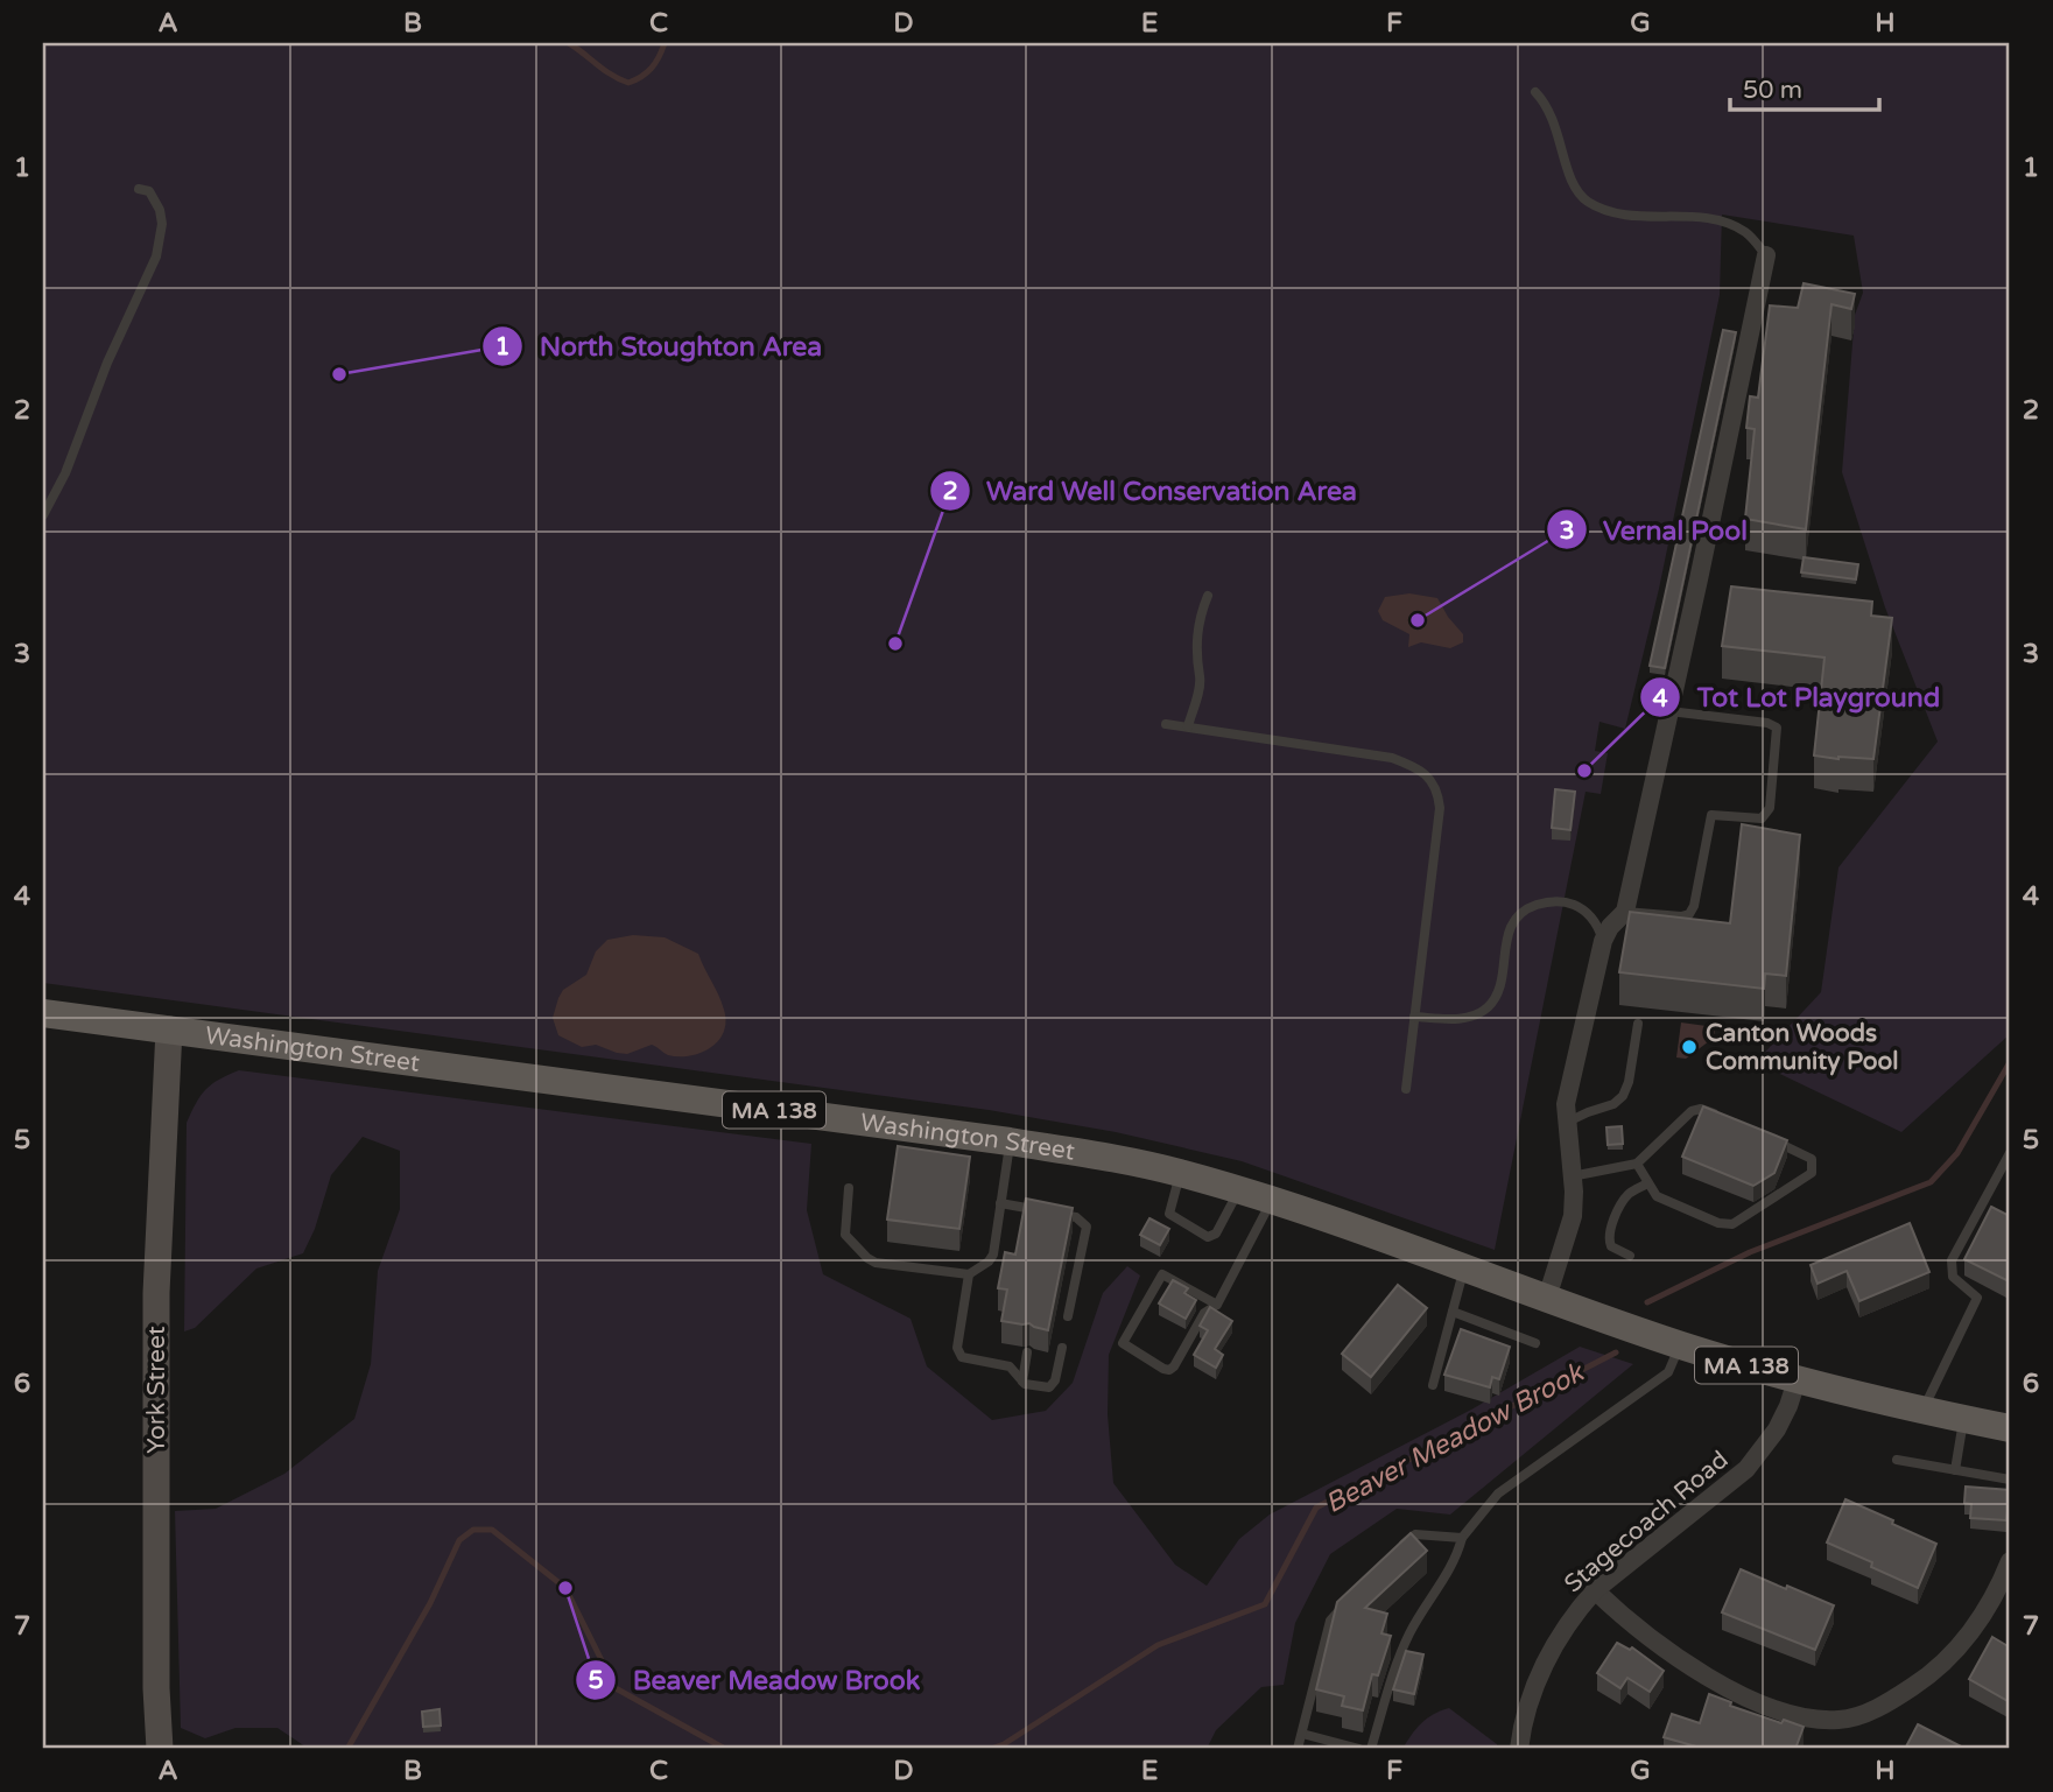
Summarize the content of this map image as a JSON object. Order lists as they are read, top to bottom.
{
  "streets": {
    "main road": ["Washington Street", "MA 138"],
    "street": ["York Street", "Stagecoach Road"]
  },
  "crossings": [
    ["Washington Street", "MA 138"],
    ["Washington Street", "York Street"],
    ["MA 138", "Stagecoach Road"]
  ],
  "water": ["Beaver Meadow Brook"],
  "places": [
    "North Stoughton Area",
    "Vernal Pool",
    "Ward Well Conservation Area",
    "Tot Lot Playground",
    "Canton Woods Community Pool",
    "Beaver Meadow Brook"
  ],
  "scale_bar": "50 m",
  "grid": {
    "columns": [
      "A",
      "B",
      "C",
      "D",
      "E",
      "F",
      "G",
      "H"
    ],
    "rows": [
      "1",
      "2",
      "3",
      "4",
      "5",
      "6",
      "7"
    ]
  }
}
